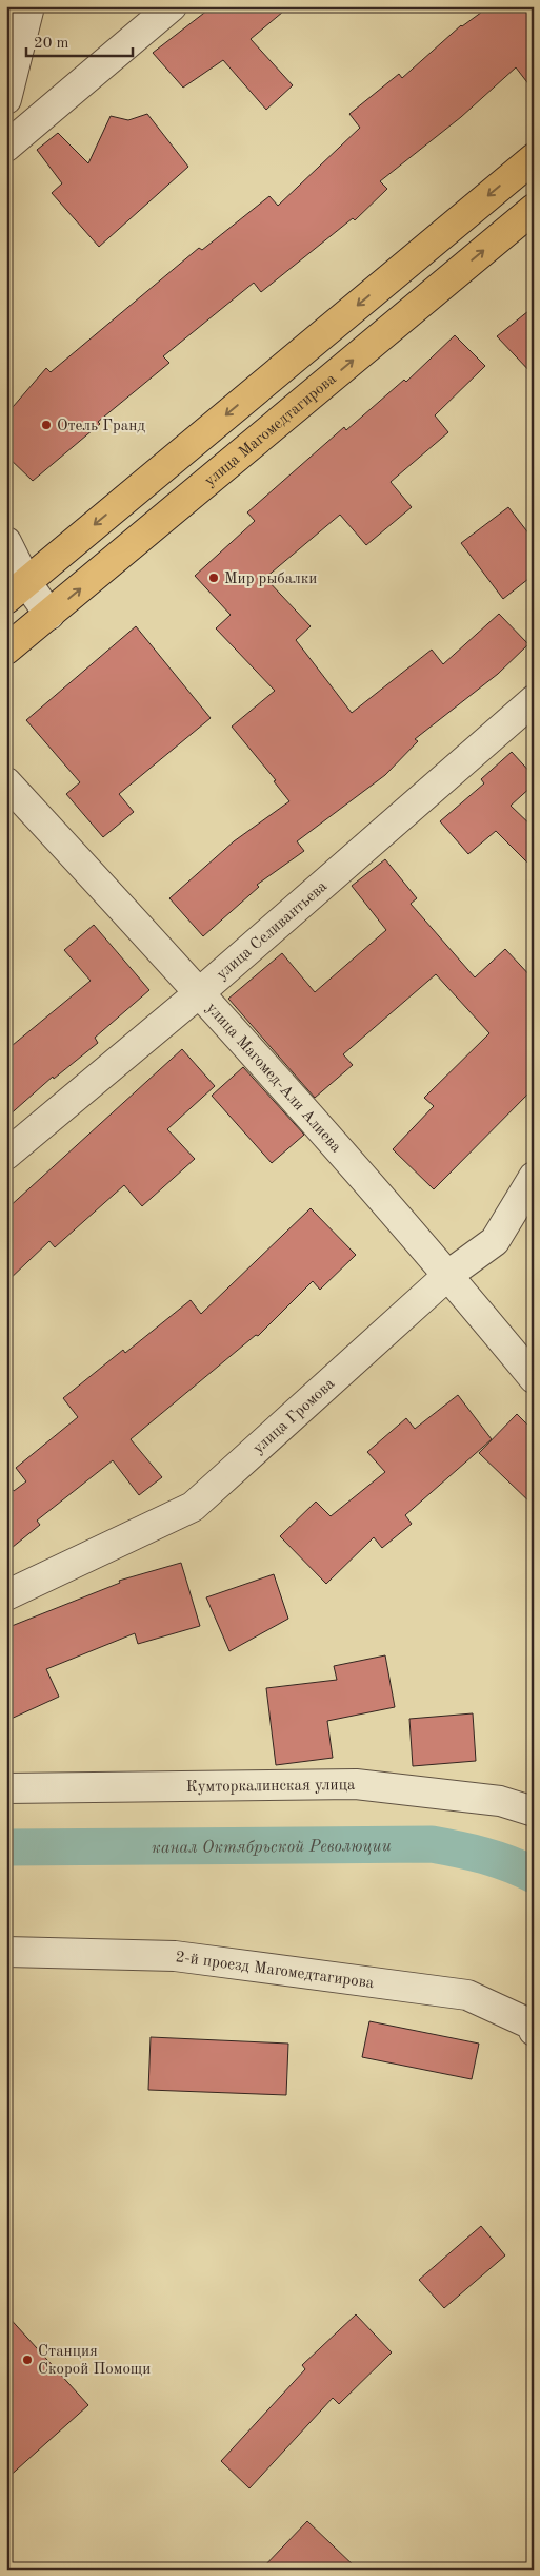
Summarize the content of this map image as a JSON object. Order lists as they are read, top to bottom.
{
  "streets": {
    "main road": ["улица Магомедтагирова"],
    "street": [
      "улица Селивантьева",
      "улица Магомед-Али Алиева",
      "улица Громова",
      "Кумторкалинская улица",
      "2-й проезд Магомедтагирова"
    ]
  },
  "crossings": [
    ["улица Селивантьева", "улица Магомед-Али Алиева"],
    ["улица Магомед-Али Алиева", "улица Громова"]
  ],
  "water": ["канал Октябрьской Революции"],
  "places": ["Отель Гранд", "Мир рыбалки", "Станция Скорой Помощи"],
  "scale_bar": "20 m"
}
